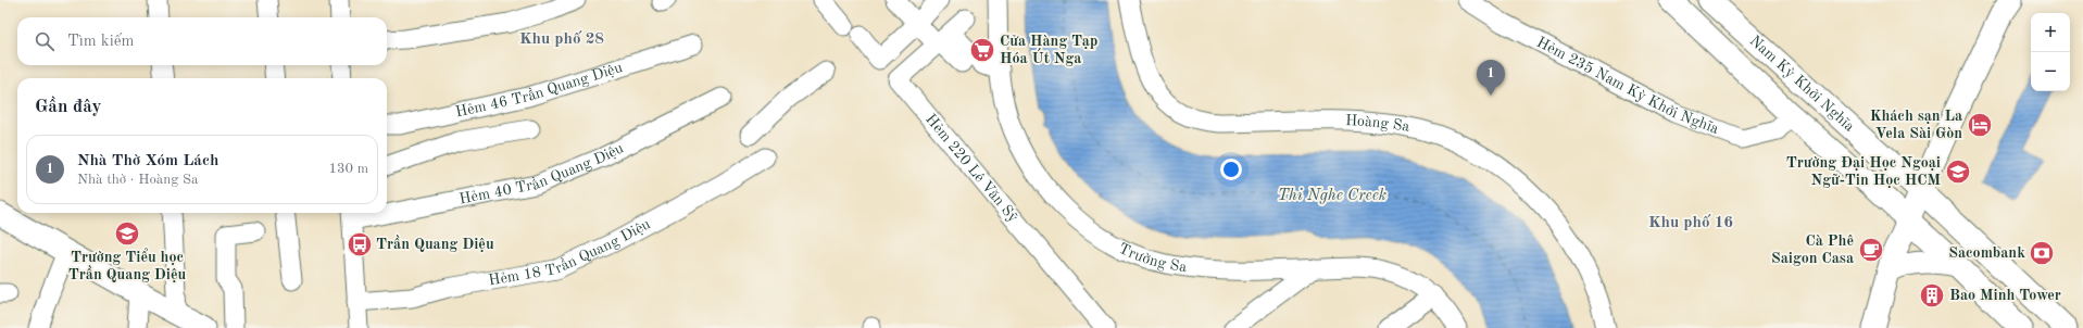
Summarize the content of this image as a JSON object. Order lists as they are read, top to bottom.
{
  "streets": {
    "main road": ["Nam Kỳ Khởi Nghĩa"],
    "street": [
      "Hẻm 235 Nam Kỳ Khởi Nghĩa",
      "Hẻm 46 Trần Quang Diệu",
      "Hoàng Sa",
      "Hẻm 220 Lê Văn Sỹ",
      "Hẻm 40 Trần Quang Diệu",
      "Hẻm 18 Trần Quang Diệu",
      "Trường Sa"
    ]
  },
  "crossings": [
    ["Nam Kỳ Khởi Nghĩa", "Hẻm 235 Nam Kỳ Khởi Nghĩa"]
  ],
  "districts": ["Khu phố 28", "Khu phố 16"],
  "water": ["Thi Nghe Creek"],
  "places": {
    "supermarket": ["Cửa Hàng Tạp Hóa Út Nga"],
    "hotel": ["Khách sạn La Vela Sài Gòn"],
    "school or university": ["Trường Đại Học Ngoại Ngữ-Tin Học HCM", "Trường Tiểu học Trần Quang Diệu"],
    "bus stop": ["Trần Quang Diệu"],
    "cafe": ["Cà Phê Saigon Casa"],
    "bank": ["Sacombank"],
    "building": ["Bao Minh Tower"]
  },
  "page": {
    "map_buttons": ["+", "−"],
    "search": "Tìm kiếm",
    "pins": "1",
    "heading": "Gần đây",
    "list": [
      {
        "mark": "1",
        "name": "Nhà Thờ Xóm Lách",
        "note": "Nhà thờ · Hoàng Sa",
        "value": "130 m"
      }
    ]
  }
}
